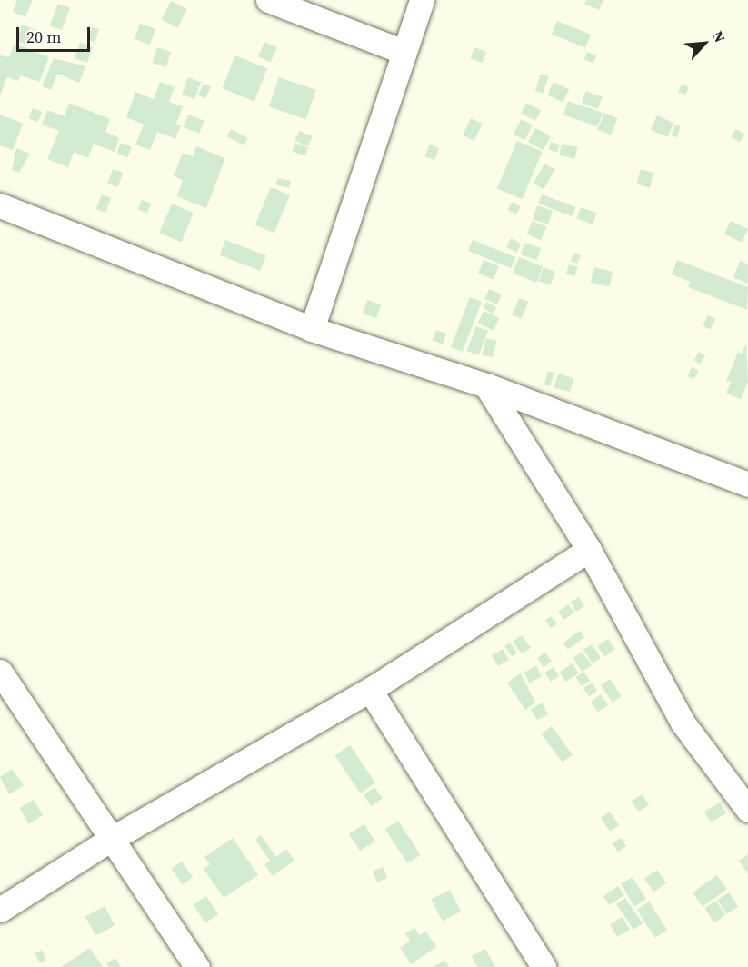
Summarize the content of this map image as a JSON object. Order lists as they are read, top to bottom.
{
  "scale_bar": "20 m",
  "north": "top right"
}
